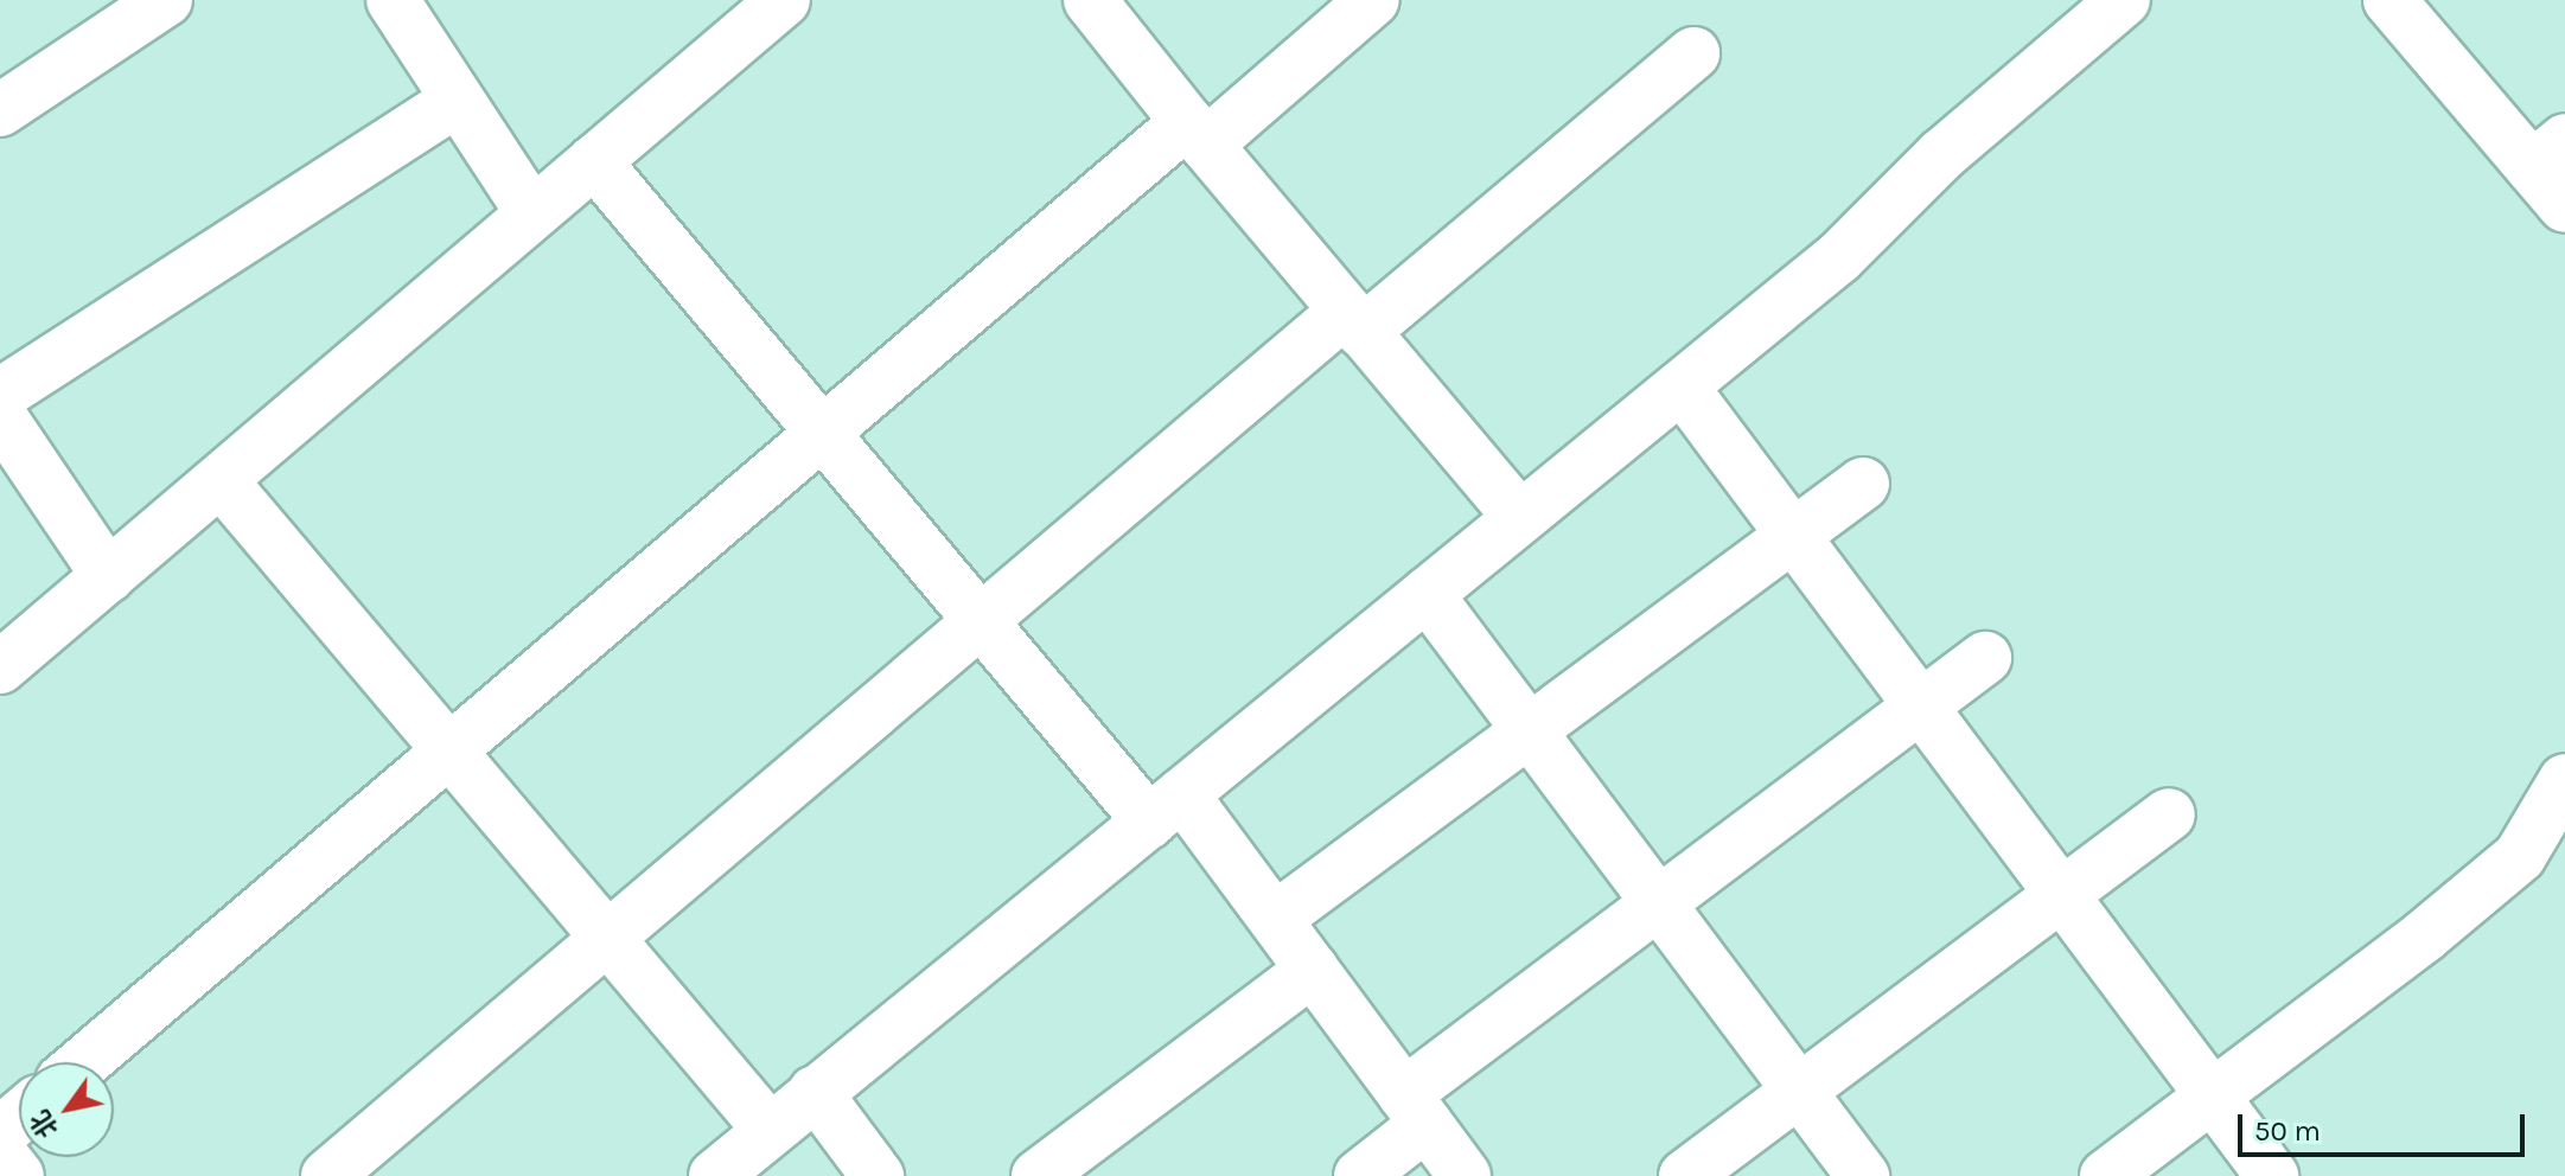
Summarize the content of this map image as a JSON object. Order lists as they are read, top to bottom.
{
  "scale_bar": "50 m",
  "north": "bottom left"
}
